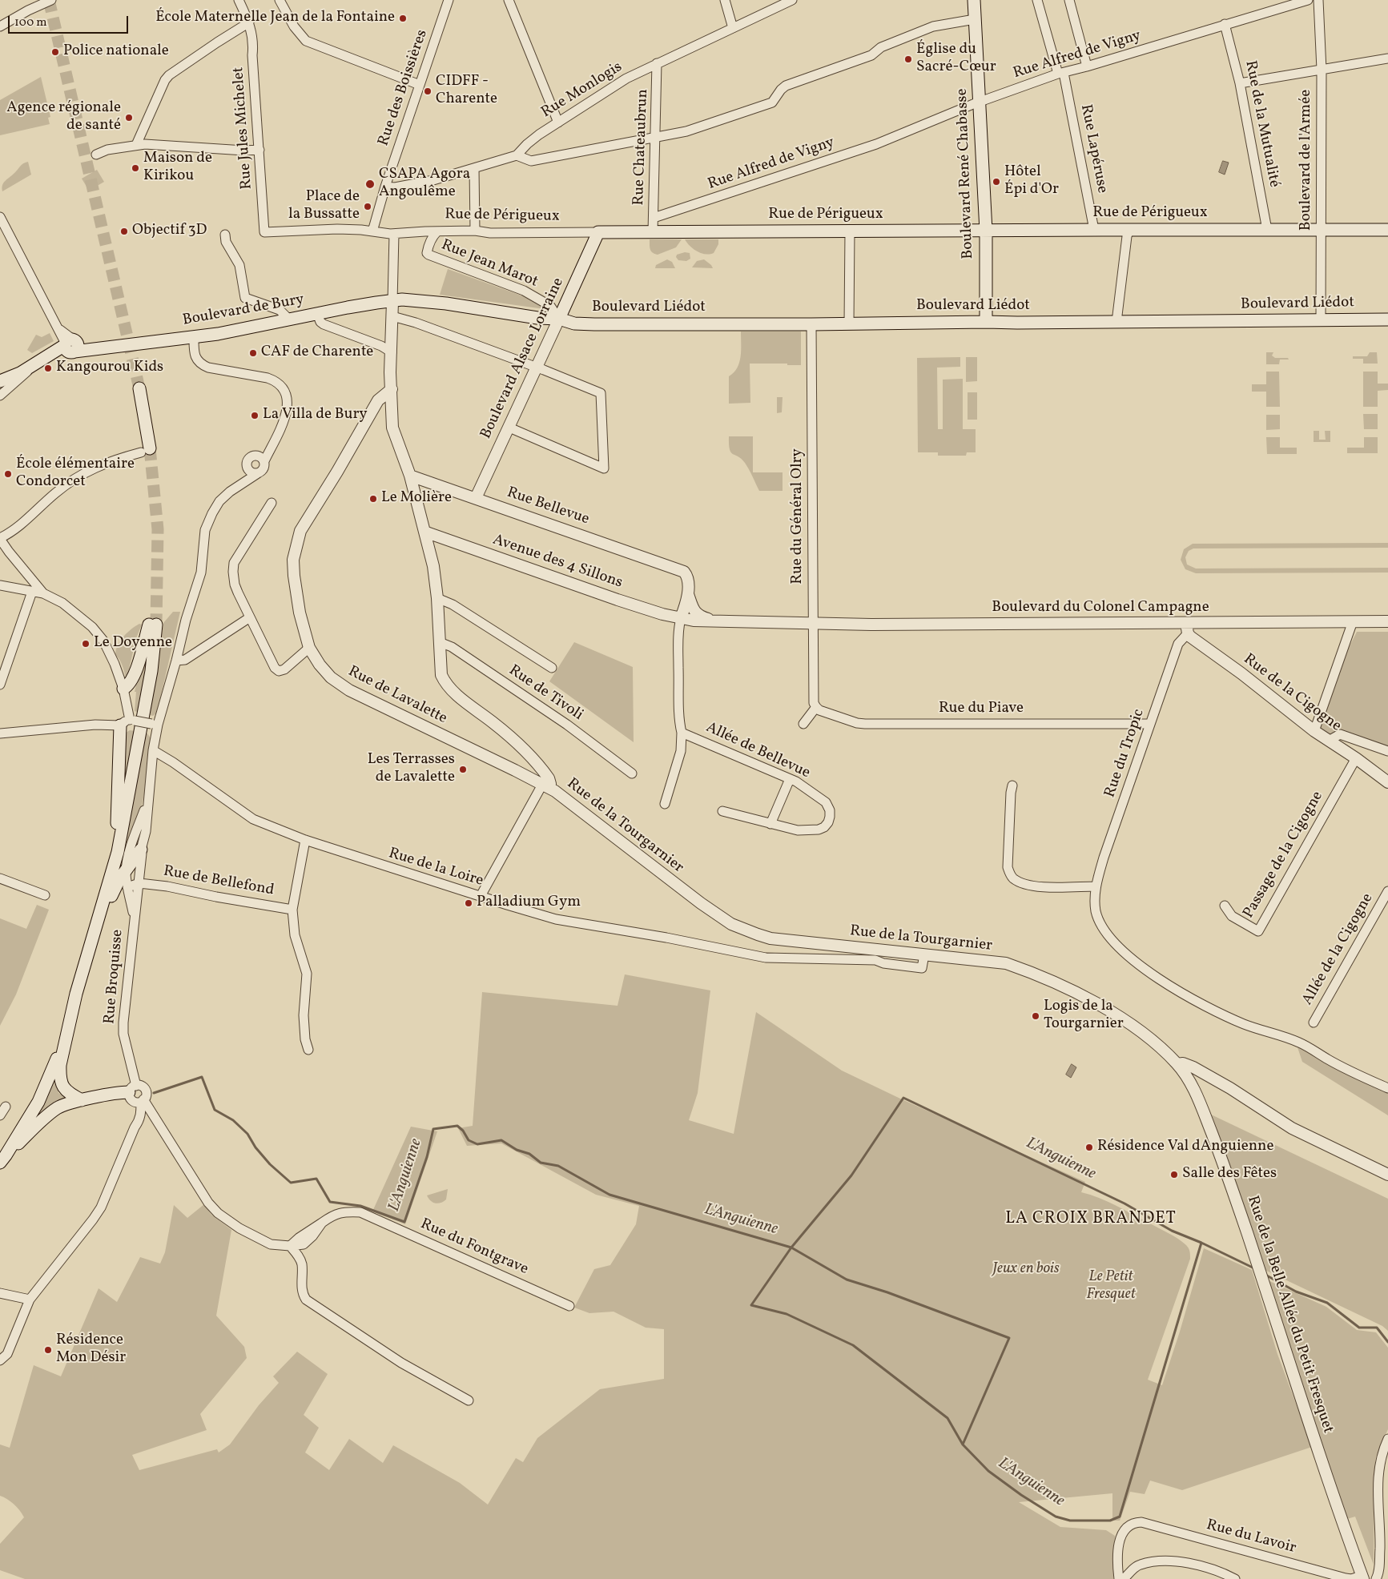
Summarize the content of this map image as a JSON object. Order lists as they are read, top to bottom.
{
  "streets": {
    "main road": [
      "Boulevard René Chabasse",
      "Rue de Périgueux",
      "Boulevard Liédot",
      "Boulevard de Bury",
      "Boulevard Alsace Lorraine"
    ],
    "street": [
      "Rue Alfred de Vigny",
      "Rue des Boissières",
      "Rue Monlogis",
      "Rue de la Mutualité",
      "Rue Jules Michelet",
      "Rue Chateaubrun",
      "Rue Lapéruse",
      "Boulevard de l'Armée",
      "Rue Jean Marot",
      "Rue Bellevue",
      "Rue du Général Olry",
      "Avenue des 4 Sillons",
      "Boulevard du Colonel Campagne",
      "Rue de Tivoli",
      "Rue de la Cigogne",
      "Rue de Lavalette",
      "Rue du Piave",
      "Allée de Bellevue",
      "Rue du Tropic",
      "Rue de la Tourgarnier",
      "Passage de la Cigogne",
      "Rue de la Loire",
      "Rue de Bellefond",
      "Allée de la Cigogne",
      "Rue Broquisse",
      "Rue du Fontgrave",
      "Rue de la Belle Allée du Petit Fresquet",
      "Rue du Lavoir"
    ]
  },
  "crossings": [
    ["Rue Alfred de Vigny", "Rue de la Mutualité"],
    ["Rue Alfred de Vigny", "Rue Chateaubrun"],
    ["Rue Alfred de Vigny", "Rue Lapéruse"],
    ["Rue Alfred de Vigny", "Boulevard René Chabasse"],
    ["Rue des Boissières", "Rue Monlogis"],
    ["Rue des Boissières", "Rue de Périgueux"],
    ["Rue Monlogis", "Rue Chateaubrun"],
    ["Rue de la Mutualité", "Rue de Périgueux"],
    ["Rue Jules Michelet", "Rue de Périgueux"],
    ["Rue Chateaubrun", "Rue de Périgueux"],
    ["Rue Lapéruse", "Rue de Périgueux"],
    ["Boulevard de l'Armée", "Rue de Périgueux"],
    ["Boulevard de l'Armée", "Boulevard Liédot"],
    ["Boulevard René Chabasse", "Rue de Périgueux"],
    ["Boulevard René Chabasse", "Boulevard Liédot"],
    ["Rue de Périgueux", "Rue Jean Marot"],
    ["Rue de Périgueux", "Boulevard Alsace Lorraine"],
    ["Rue Jean Marot", "Boulevard Liédot"],
    ["Rue Jean Marot", "Boulevard de Bury"],
    ["Rue Jean Marot", "Boulevard Alsace Lorraine"],
    ["Boulevard Liédot", "Boulevard de Bury"],
    ["Boulevard Liédot", "Boulevard Alsace Lorraine"],
    ["Boulevard Liédot", "Rue du Général Olry"],
    ["Boulevard de Bury", "Boulevard Alsace Lorraine"],
    ["Boulevard de Bury", "Rue de la Tourgarnier"],
    ["Boulevard Alsace Lorraine", "Rue Bellevue"],
    ["Rue Bellevue", "Rue de la Tourgarnier"],
    ["Rue du Général Olry", "Boulevard du Colonel Campagne"],
    ["Rue du Général Olry", "Rue du Piave"],
    ["Avenue des 4 Sillons", "Boulevard du Colonel Campagne"],
    ["Avenue des 4 Sillons", "Allée de Bellevue"],
    ["Avenue des 4 Sillons", "Rue de la Tourgarnier"],
    ["Boulevard du Colonel Campagne", "Rue de la Cigogne"],
    ["Boulevard du Colonel Campagne", "Rue du Tropic"],
    ["Rue de Tivoli", "Rue de la Tourgarnier"],
    ["Rue de la Cigogne", "Rue du Tropic"],
    ["Rue de la Cigogne", "Passage de la Cigogne"],
    ["Rue de Lavalette", "Rue de la Tourgarnier"],
    ["Rue du Piave", "Rue du Tropic"],
    ["Rue de la Tourgarnier", "Rue de la Loire"],
    ["Rue de la Tourgarnier", "Rue de la Belle Allée du Petit Fresquet"],
    ["Rue de la Loire", "Rue Broquisse"],
    ["Rue de Bellefond", "Rue Broquisse"],
    ["Rue Broquisse", "Rue du Fontgrave"],
    ["Rue de la Belle Allée du Petit Fresquet", "Rue du Lavoir"]
  ],
  "districts": ["LA CROIX BRANDET"],
  "water": ["L'Anguienne"],
  "parks": ["Jeux en bois", "Le Petit Fresquet"],
  "places": [
    "École Maternelle Jean de la Fontaine",
    "Police nationale",
    "Église du Sacré-Cœur",
    "CIDFF - Charente",
    "Agence régionale de santé",
    "Maison de Kirikou",
    "Hôtel Épi d'Or",
    "CSAPA Agora Angoulême",
    "Place de la Bussatte",
    "Objectif 3D",
    "CAF de Charente",
    "Kangourou Kids",
    "La Villa de Bury",
    "École élémentaire Condorcet",
    "Le Molière",
    "Le Doyenne",
    "Les Terrasses de Lavalette",
    "Palladium Gym",
    "Logis de la Tourgarnier",
    "Résidence Val dAnguienne",
    "Salle des Fêtes",
    "Résidence Mon Désir"
  ],
  "scale_bar": "100 m"
}
